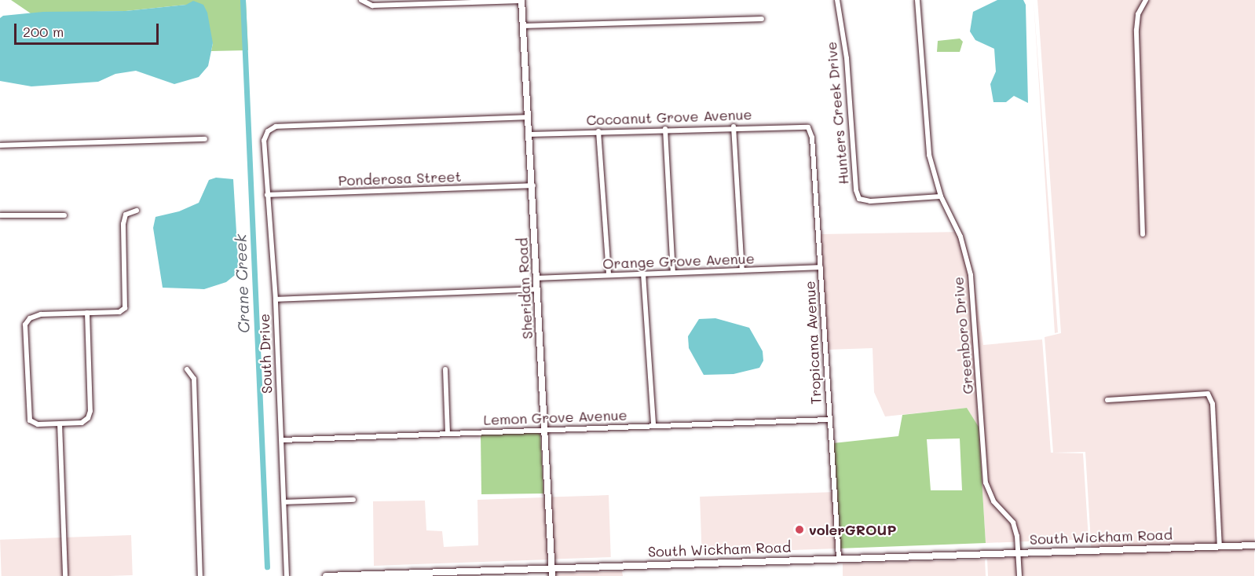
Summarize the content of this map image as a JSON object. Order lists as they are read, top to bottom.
{
  "streets": {
    "main road": ["Sheridan Road", "South Wickham Road"],
    "street": [
      "Hunters Creek Drive",
      "Cocoanut Grove Avenue",
      "Ponderosa Street",
      "Orange Grove Avenue",
      "Greenboro Drive",
      "Tropicana Avenue",
      "South Drive",
      "Lemon Grove Avenue"
    ]
  },
  "crossings": [
    ["Hunters Creek Drive", "Greenboro Drive"],
    ["Cocoanut Grove Avenue", "Sheridan Road"],
    ["Cocoanut Grove Avenue", "Tropicana Avenue"],
    ["Ponderosa Street", "Sheridan Road"],
    ["Ponderosa Street", "South Drive"],
    ["Orange Grove Avenue", "Sheridan Road"],
    ["Orange Grove Avenue", "Tropicana Avenue"],
    ["Sheridan Road", "South Drive"],
    ["Sheridan Road", "Lemon Grove Avenue"],
    ["Sheridan Road", "South Wickham Road"],
    ["Greenboro Drive", "South Wickham Road"],
    ["Tropicana Avenue", "Lemon Grove Avenue"],
    ["Tropicana Avenue", "South Wickham Road"],
    ["South Drive", "Lemon Grove Avenue"]
  ],
  "water": ["Crane Creek"],
  "places": ["volerGROUP"],
  "scale_bar": "200 m"
}
